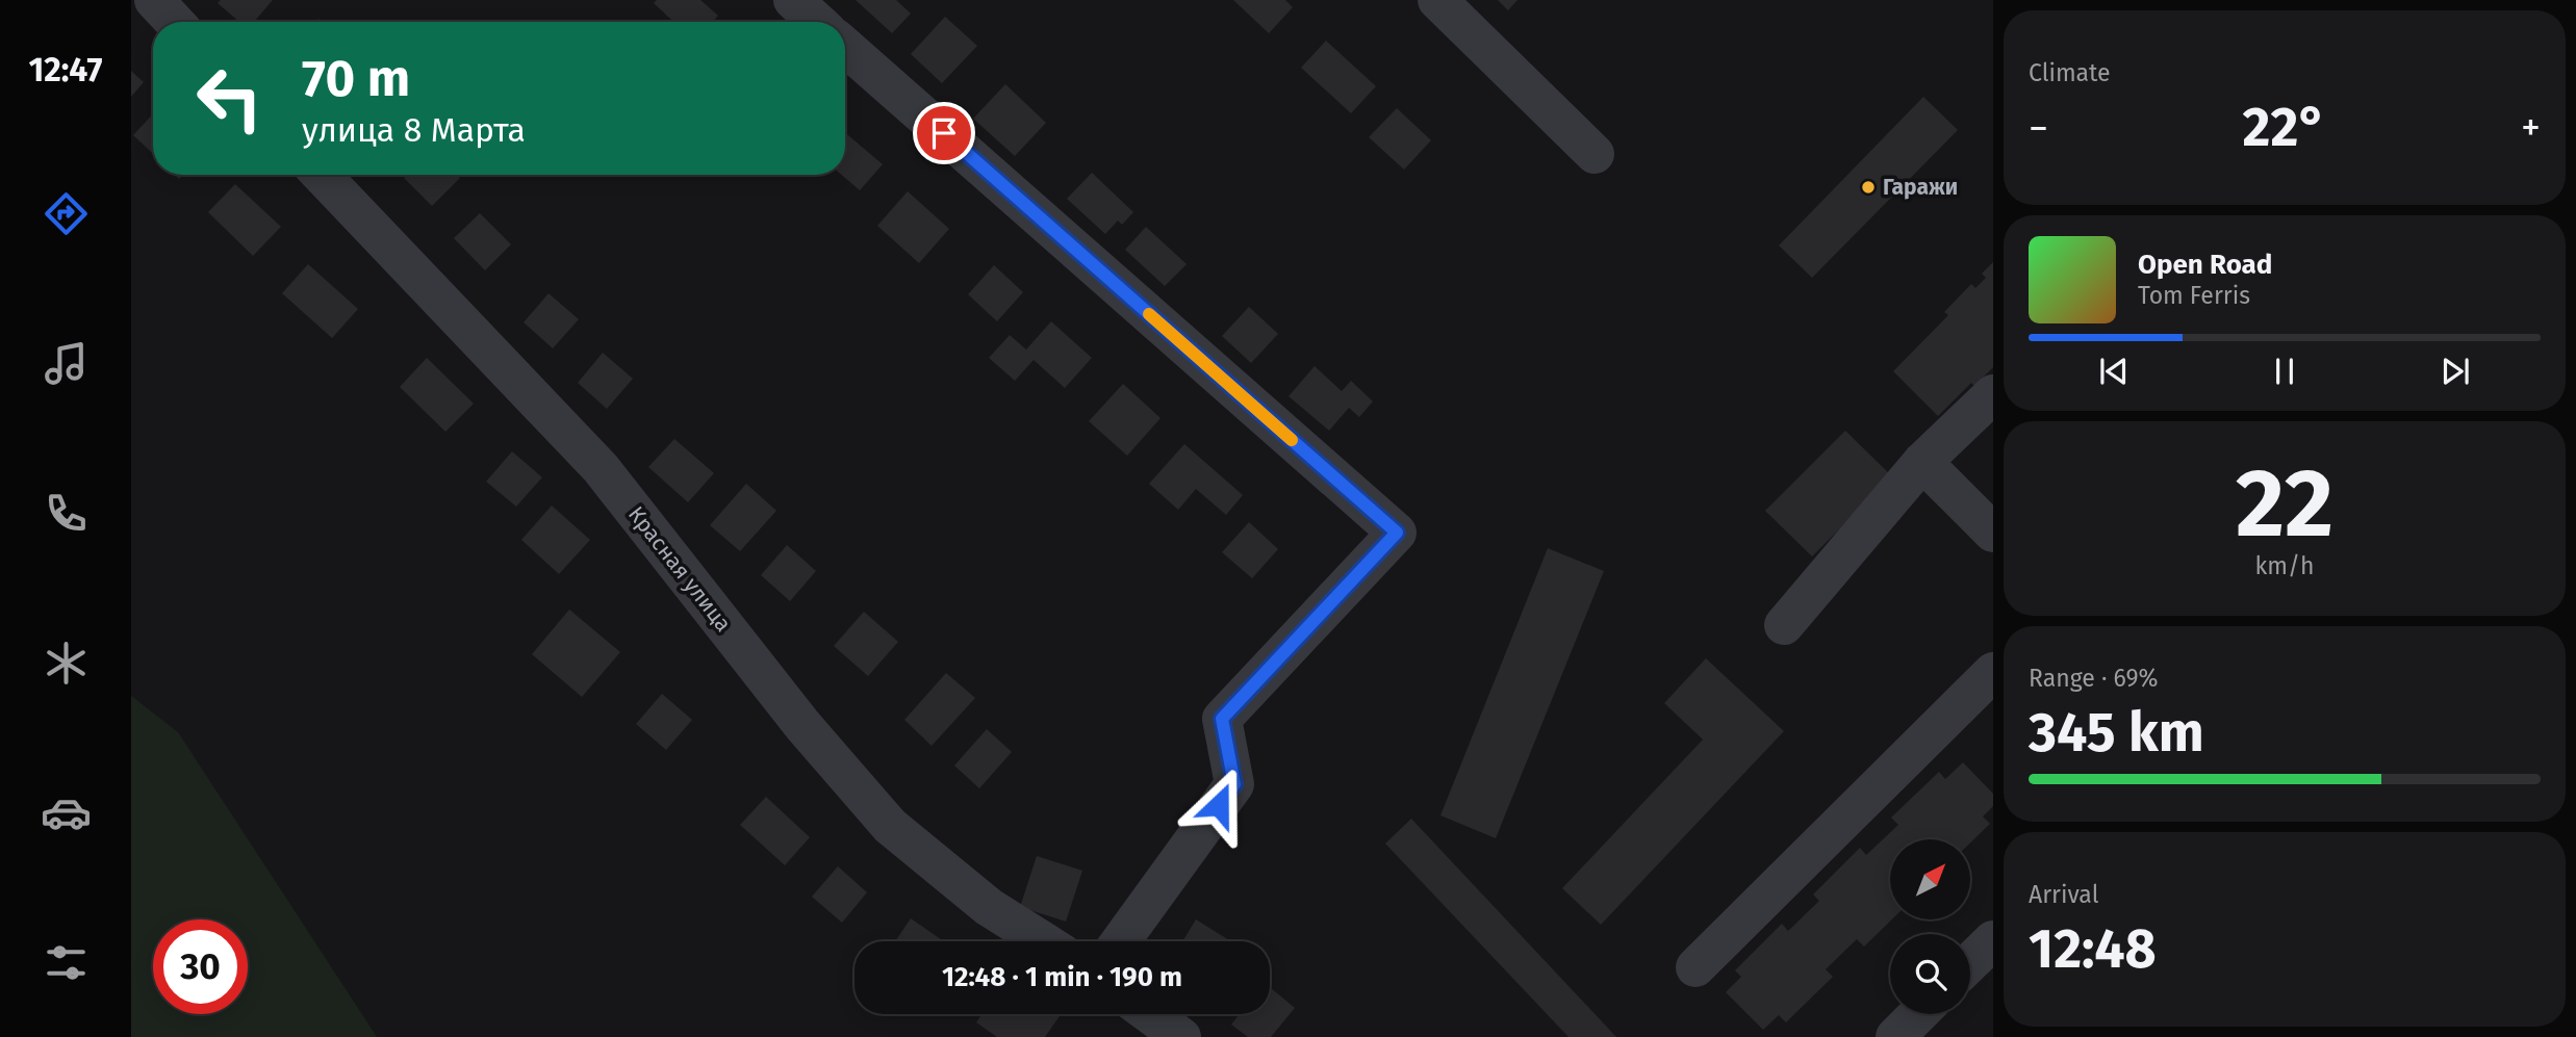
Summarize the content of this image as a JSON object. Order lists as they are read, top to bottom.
{
  "streets": {
    "street": ["Красная улица"]
  },
  "places": ["Гаражи"],
  "north": "top right",
  "page": {
    "tabs": "12:47",
    "tile": [
      "Climate",
      ["22", "km/h"],
      ["Range · 69%", "345 km"],
      ["Arrival", "12:48"]
    ],
    "turn": ["70 m", "улица 8 Марта"],
    "heat": ["−", "22°", "+"],
    "song": ["Open Road", "Tom Ferris"],
    "limit": "30",
    "trip": "12:48 · 1 min · 190 m"
  }
}
